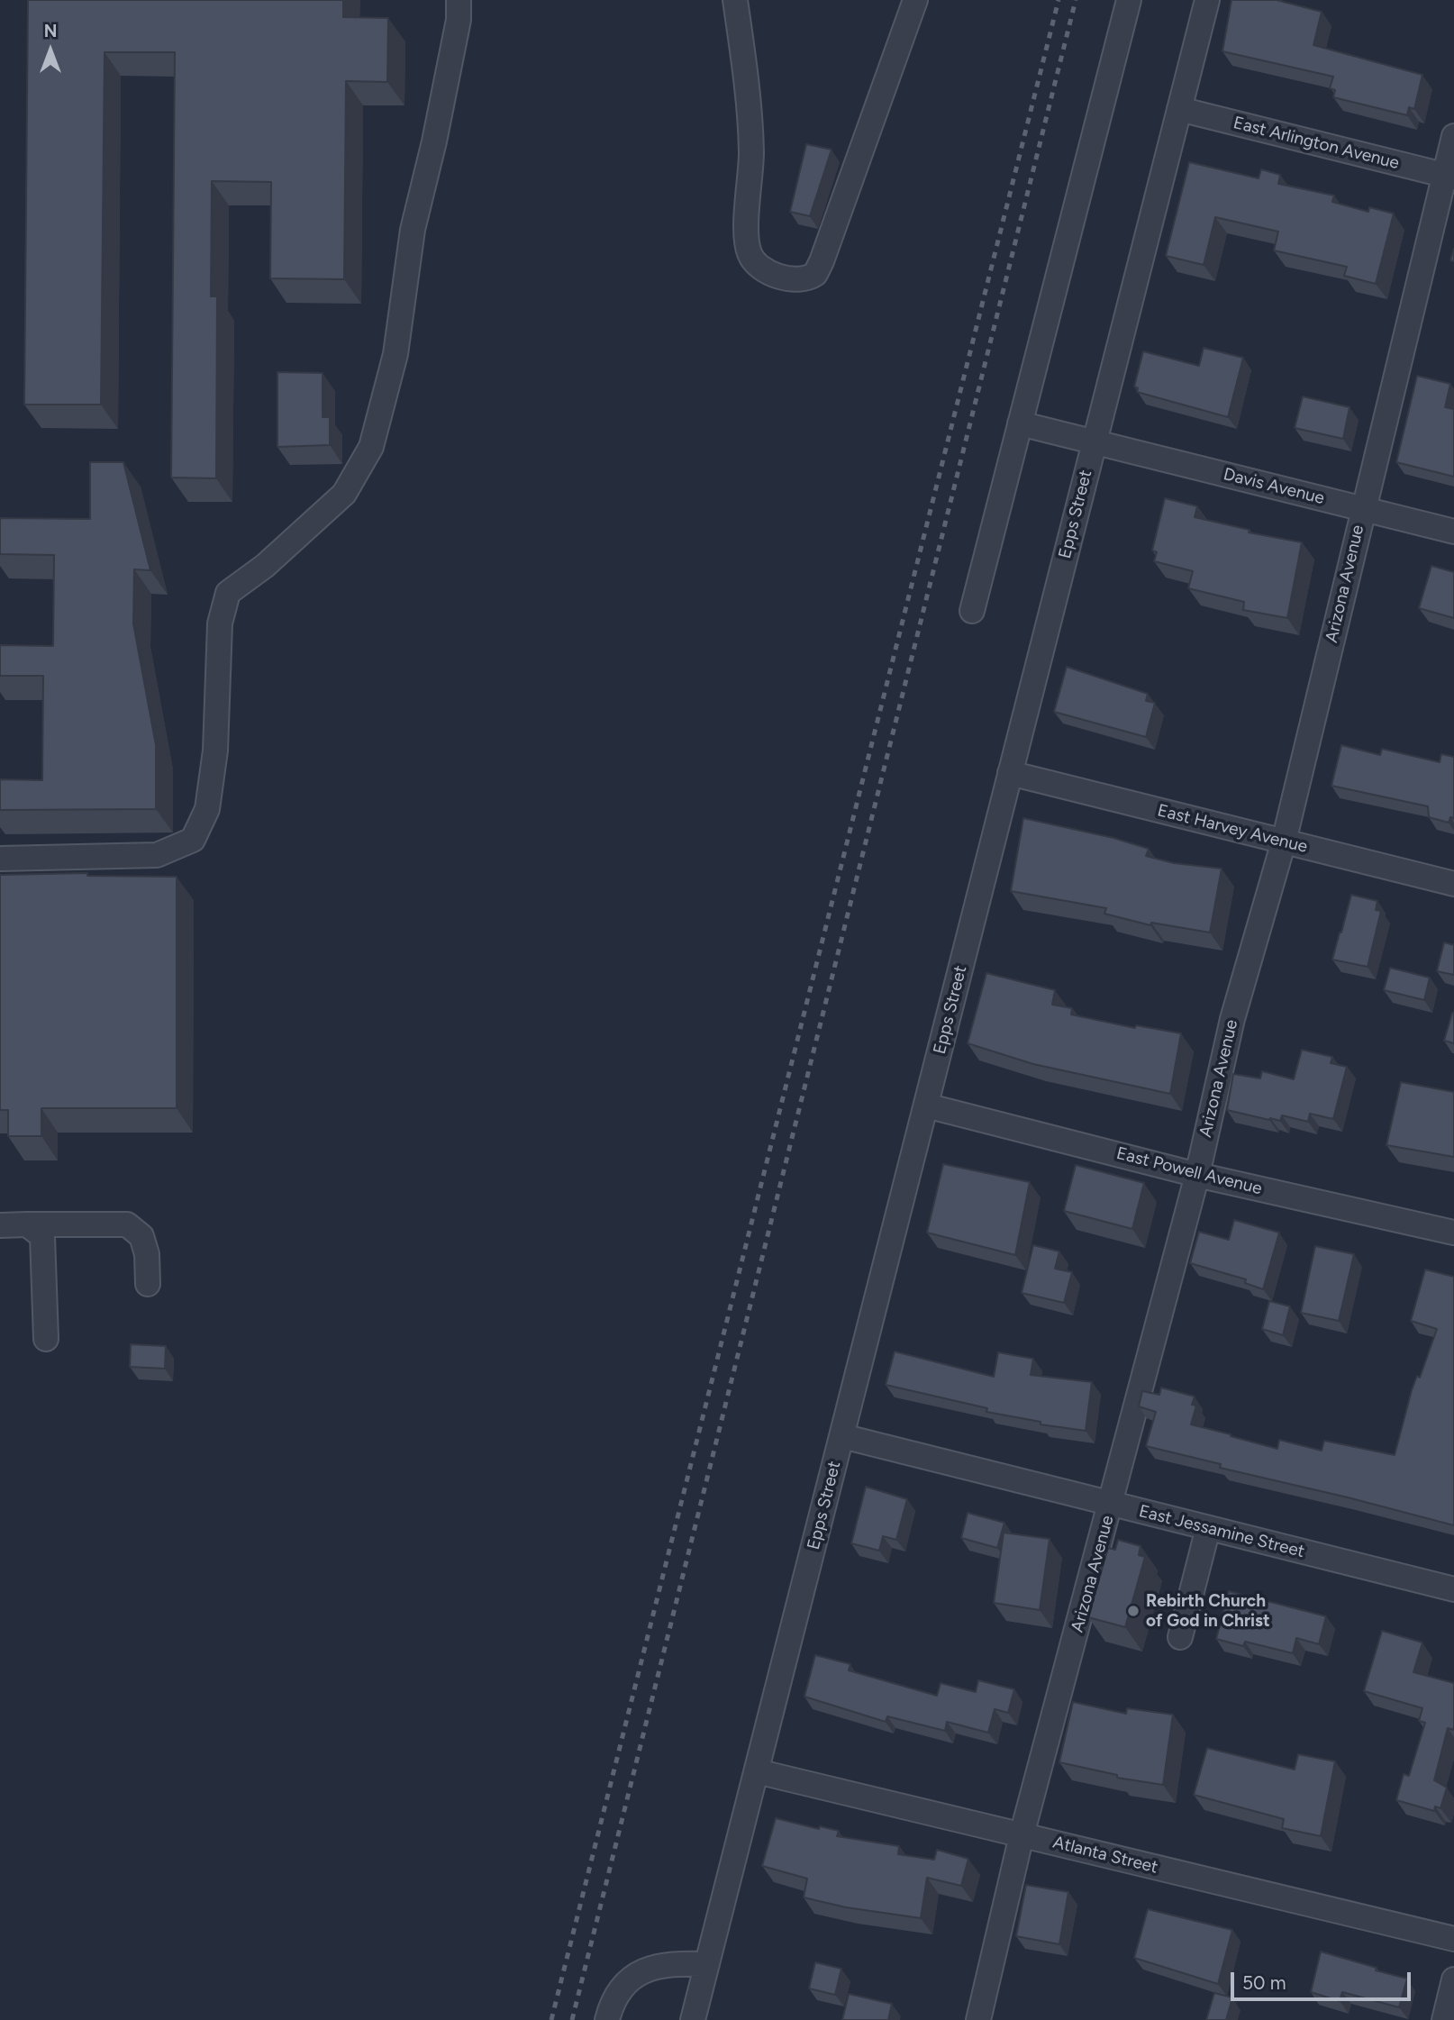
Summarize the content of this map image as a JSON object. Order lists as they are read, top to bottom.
{
  "streets": {
    "street": [
      "East Arlington Avenue",
      "Davis Avenue",
      "Epps Street",
      "Arizona Avenue",
      "East Harvey Avenue",
      "East Powell Avenue",
      "East Jessamine Street",
      "Atlanta Street"
    ]
  },
  "crossings": [
    ["East Arlington Avenue", "Epps Street"],
    ["East Arlington Avenue", "Arizona Avenue"],
    ["Davis Avenue", "Epps Street"],
    ["Davis Avenue", "Arizona Avenue"],
    ["Epps Street", "East Harvey Avenue"],
    ["Epps Street", "East Powell Avenue"],
    ["Epps Street", "East Jessamine Street"],
    ["Epps Street", "Atlanta Street"],
    ["Arizona Avenue", "East Harvey Avenue"],
    ["Arizona Avenue", "East Powell Avenue"],
    ["Arizona Avenue", "East Jessamine Street"],
    ["Arizona Avenue", "Atlanta Street"]
  ],
  "places": ["Rebirth Church of God in Christ"],
  "scale_bar": "50 m",
  "north": "top"
}
